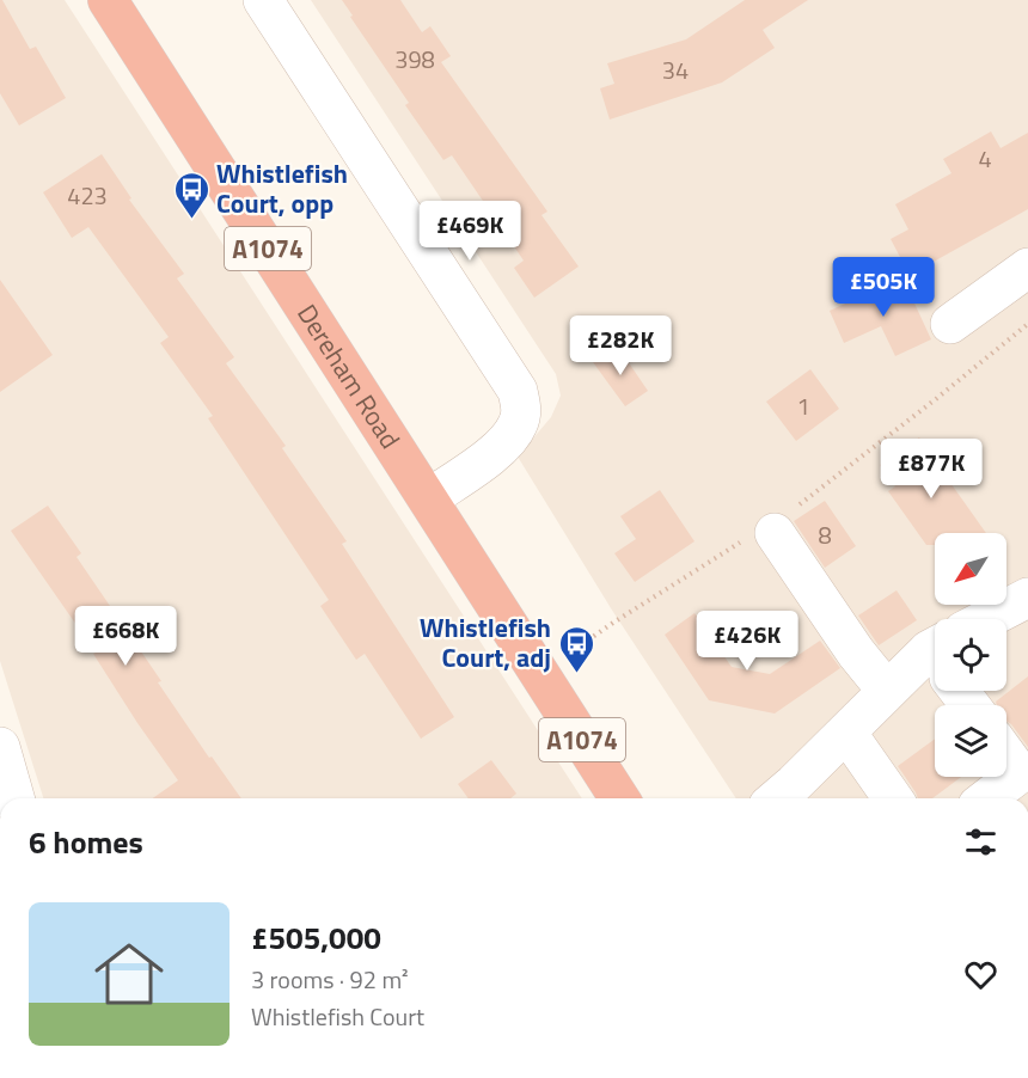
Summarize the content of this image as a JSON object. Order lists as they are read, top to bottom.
{
  "streets": {
    "highway": ["A1074", "Dereham Road"]
  },
  "places": {
    "bus stop": ["Whistlefish Court, opp", "Whistlefish Court, adj"]
  },
  "house_numbers": [
    "398",
    "34",
    "4",
    "423",
    "1",
    "8"
  ],
  "north": "bottom left",
  "page": {
    "price": [
      "£469K",
      "£505K",
      "£282K",
      "£877K",
      "£668K",
      "£426K"
    ],
    "heading": "6 homes",
    "list": [
      {
        "name": "£505,000",
        "note": "3 rooms · 92 m² · Whistlefish Court"
      }
    ]
  }
}
